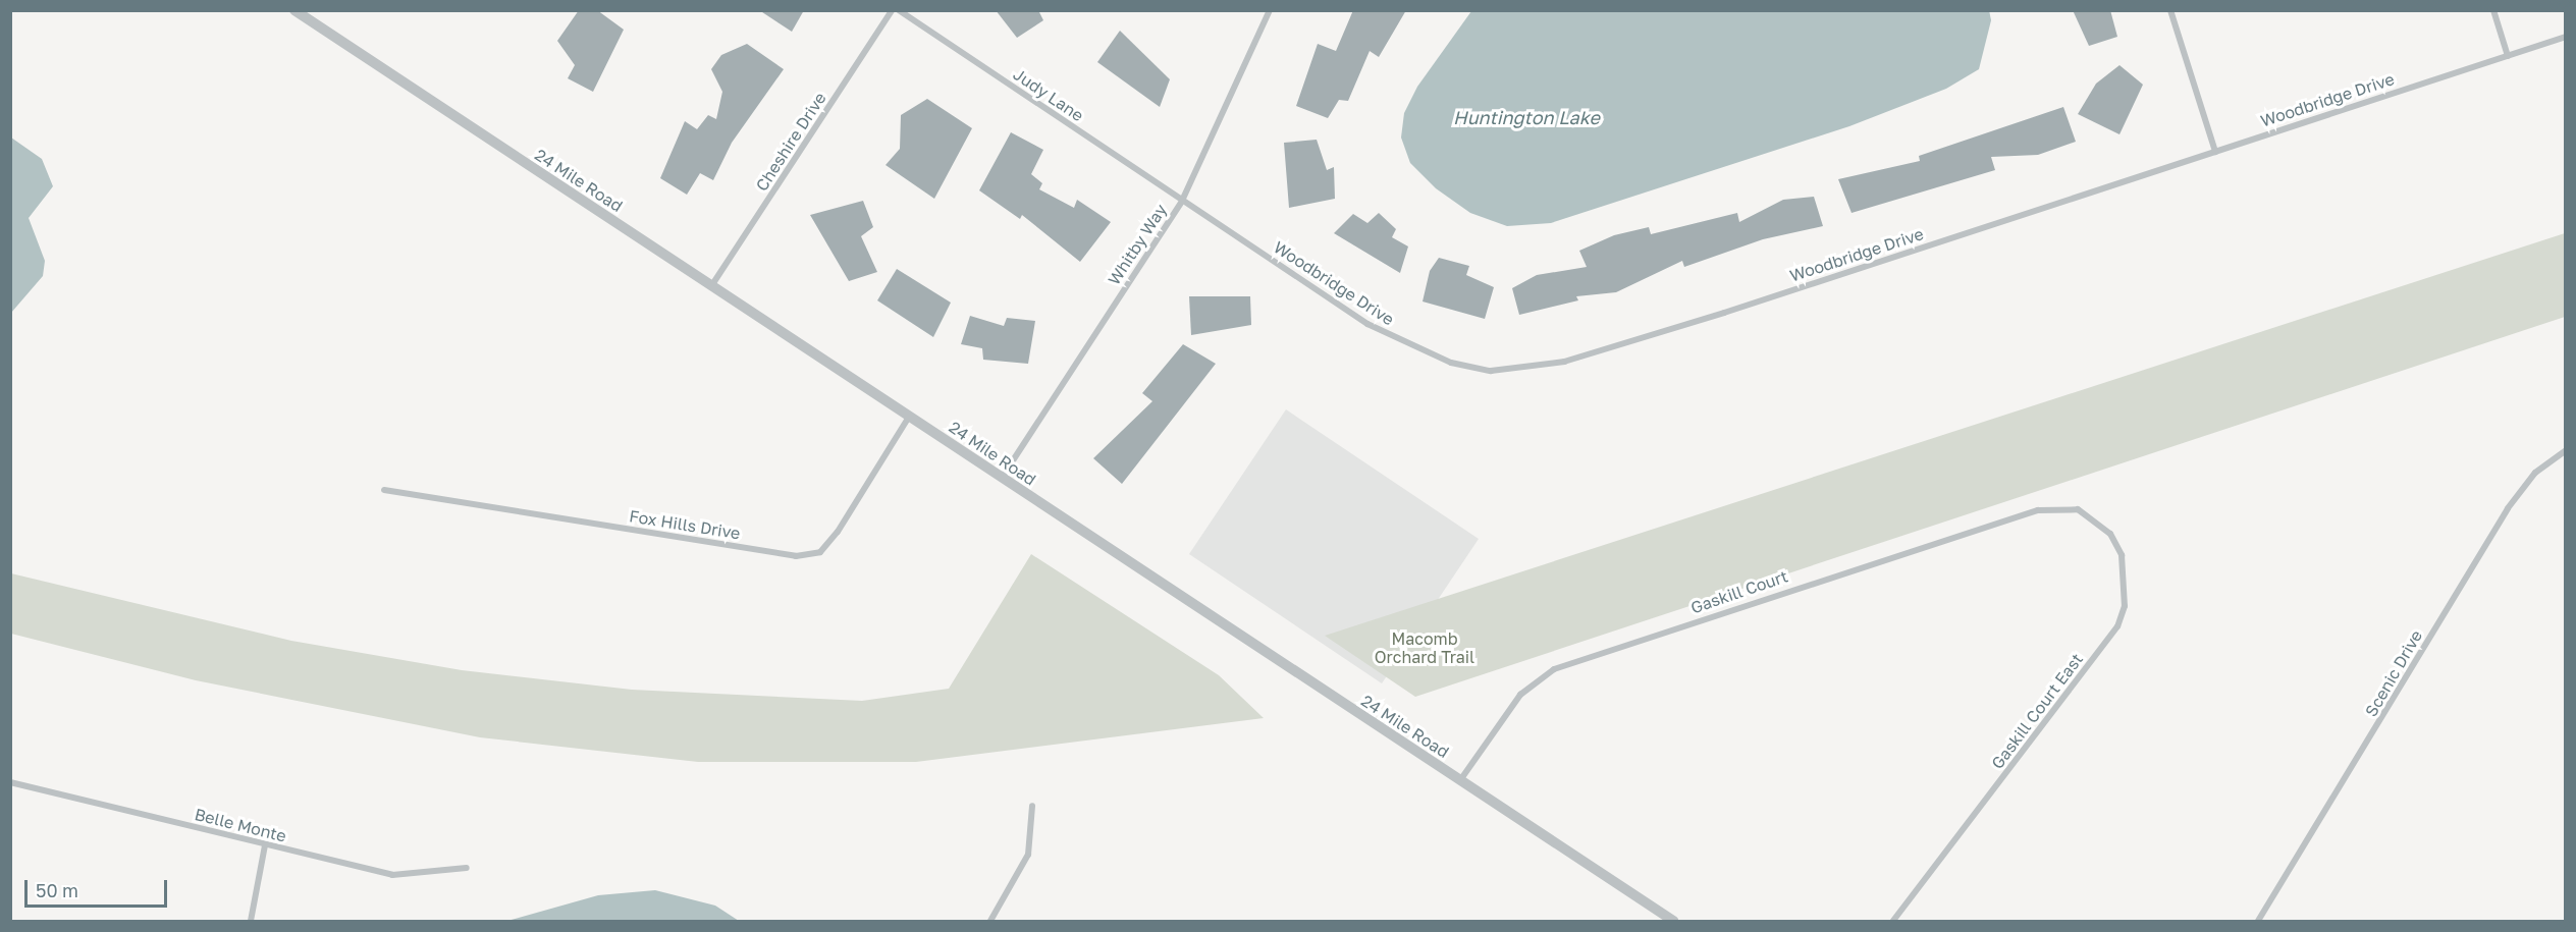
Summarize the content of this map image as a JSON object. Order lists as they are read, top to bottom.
{
  "streets": {
    "street": [
      "Judy Lane",
      "Woodbridge Drive",
      "Cheshire Drive",
      "24 Mile Road",
      "Whitby Way",
      "Fox Hills Drive",
      "Gaskill Court",
      "Scenic Drive",
      "Gaskill Court East",
      "Belle Monte"
    ]
  },
  "crossings": [
    ["Judy Lane", "Woodbridge Drive"],
    ["Judy Lane", "Whitby Way"],
    ["Woodbridge Drive", "Whitby Way"],
    ["Cheshire Drive", "24 Mile Road"],
    ["24 Mile Road", "Whitby Way"],
    ["24 Mile Road", "Fox Hills Drive"],
    ["24 Mile Road", "Gaskill Court"],
    ["Gaskill Court", "Gaskill Court East"]
  ],
  "water": ["Huntington Lake"],
  "parks": ["Macomb Orchard Trail"],
  "scale_bar": "50 m"
}
